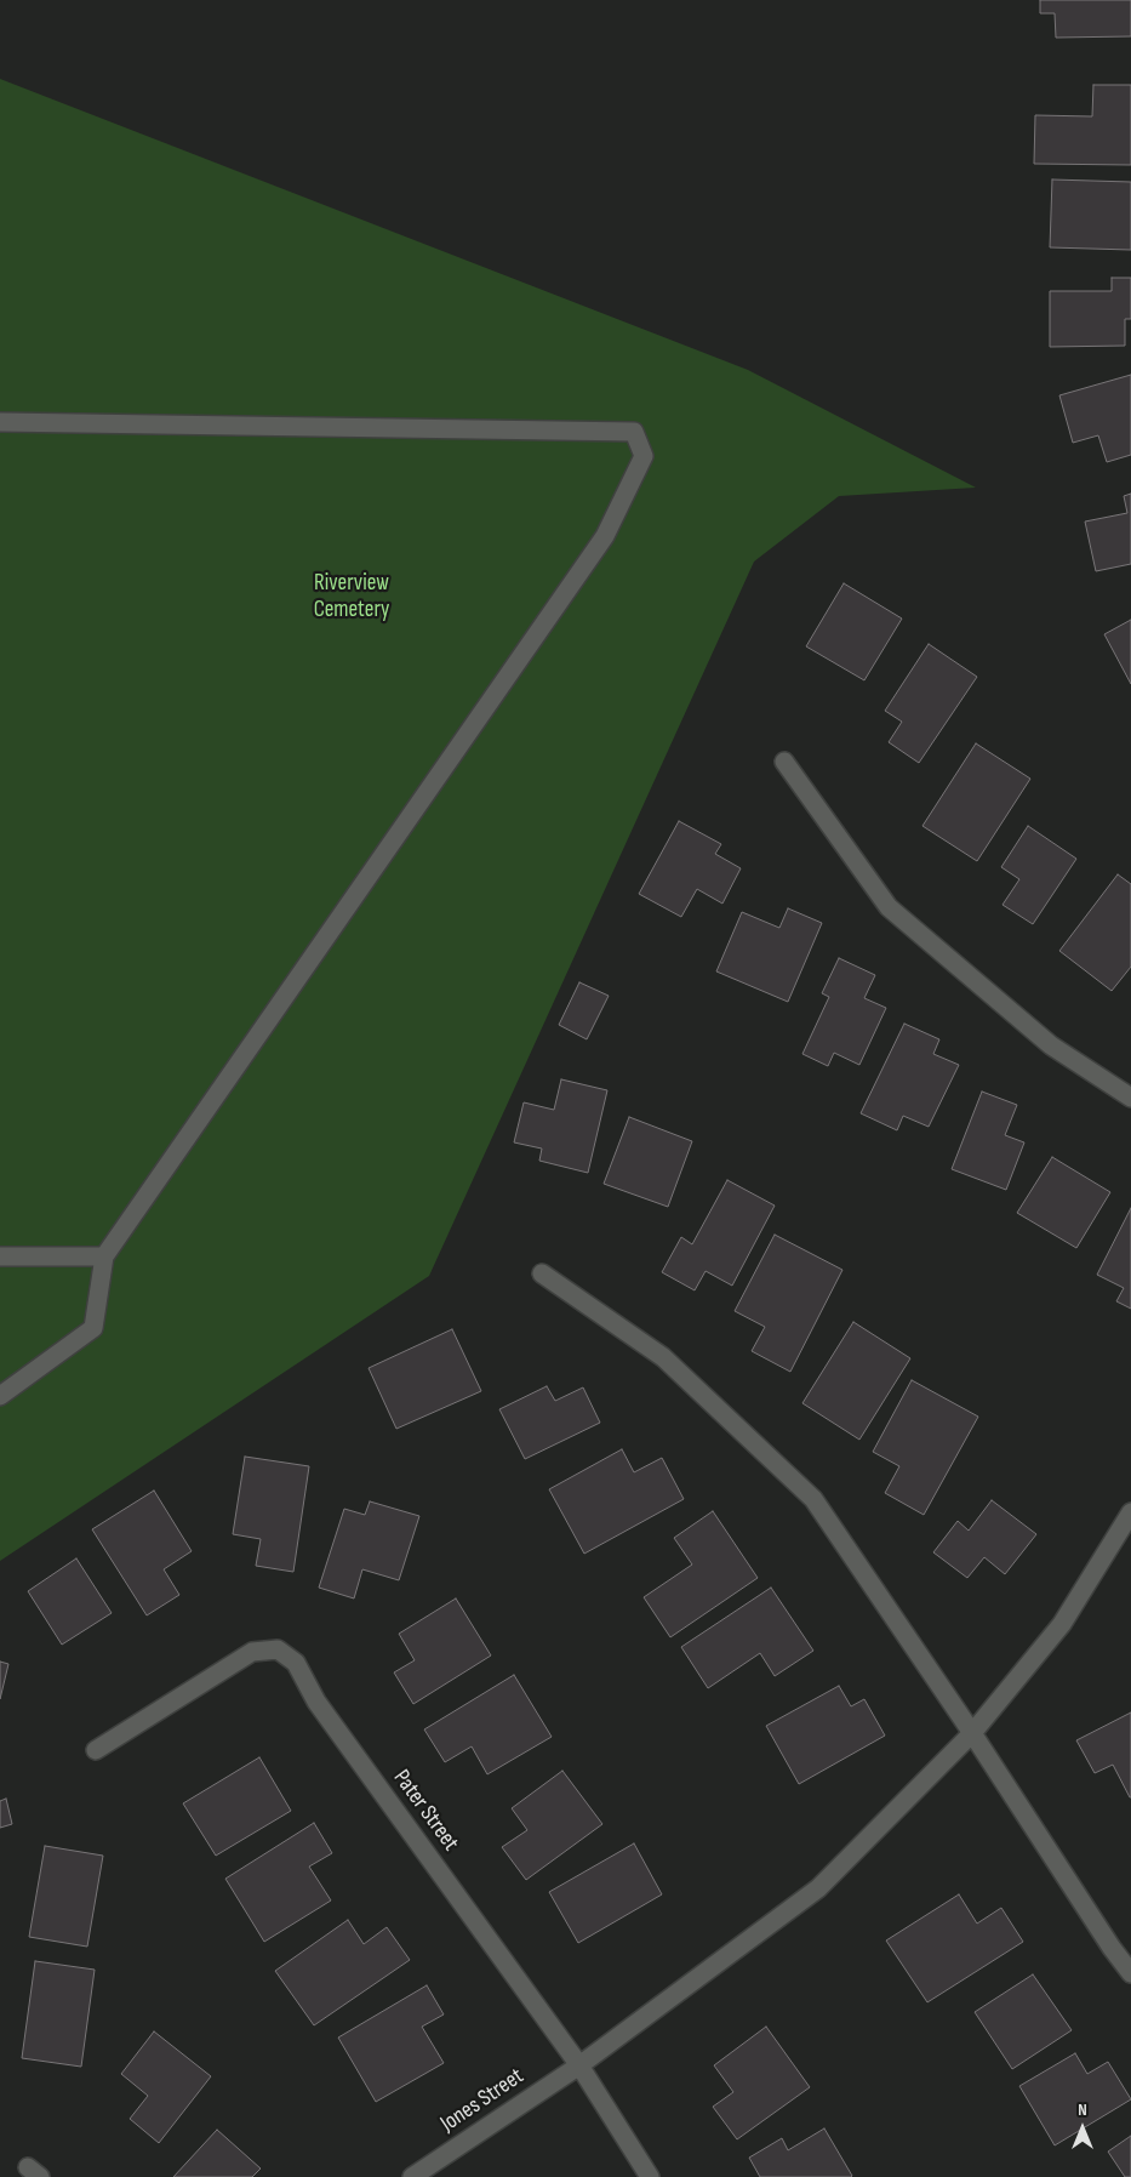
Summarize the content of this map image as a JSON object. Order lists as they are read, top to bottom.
{
  "streets": {
    "street": ["Pater Street", "Jones Street"]
  },
  "crossings": [
    ["Pater Street", "Jones Street"]
  ],
  "parks": ["Riverview Cemetery"],
  "north": "top"
}
